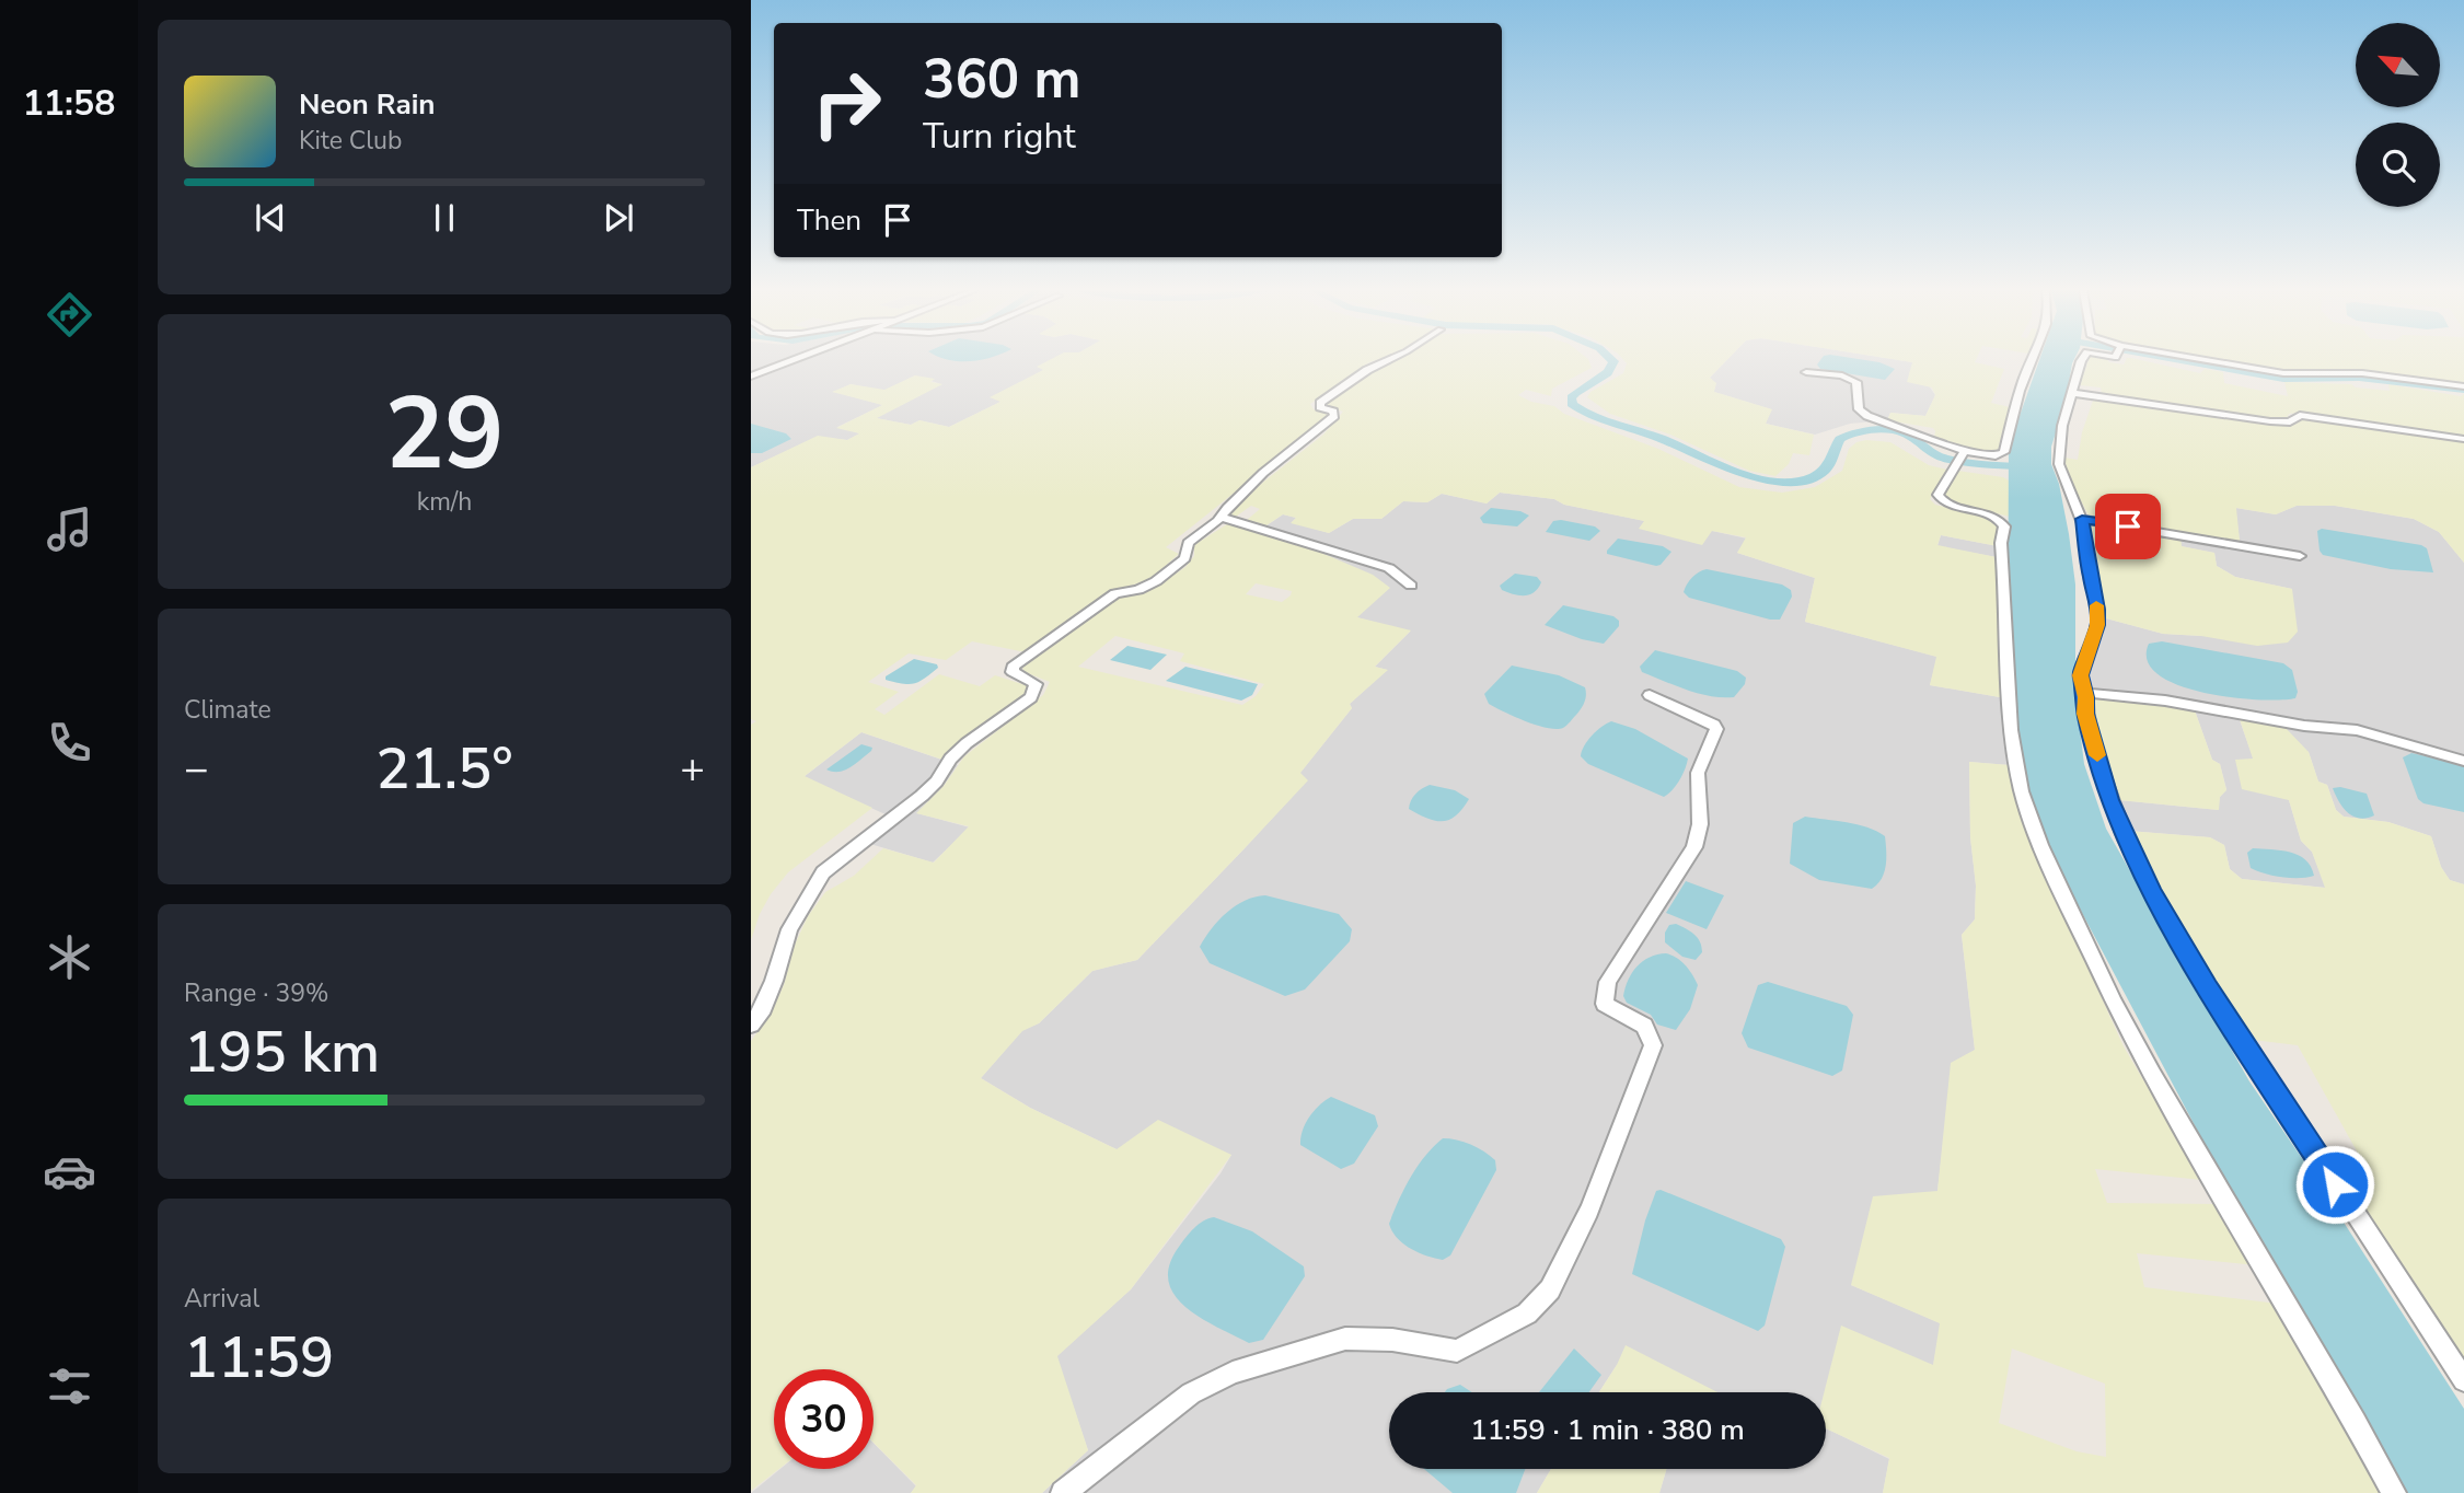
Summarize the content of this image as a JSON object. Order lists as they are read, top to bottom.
{
  "north": "top left",
  "page": {
    "tabs": "11:58",
    "turn": ["360 m", "Turn right"],
    "song": ["Neon Rain", "Kite Club"],
    "then": "Then",
    "tile": [
      ["29", "km/h"],
      "Climate",
      ["Range · 39%", "195 km"],
      ["Arrival", "11:59"]
    ],
    "heat": ["−", "21.5°", "+"],
    "limit": "30",
    "trip": "11:59 · 1 min · 380 m"
  }
}
